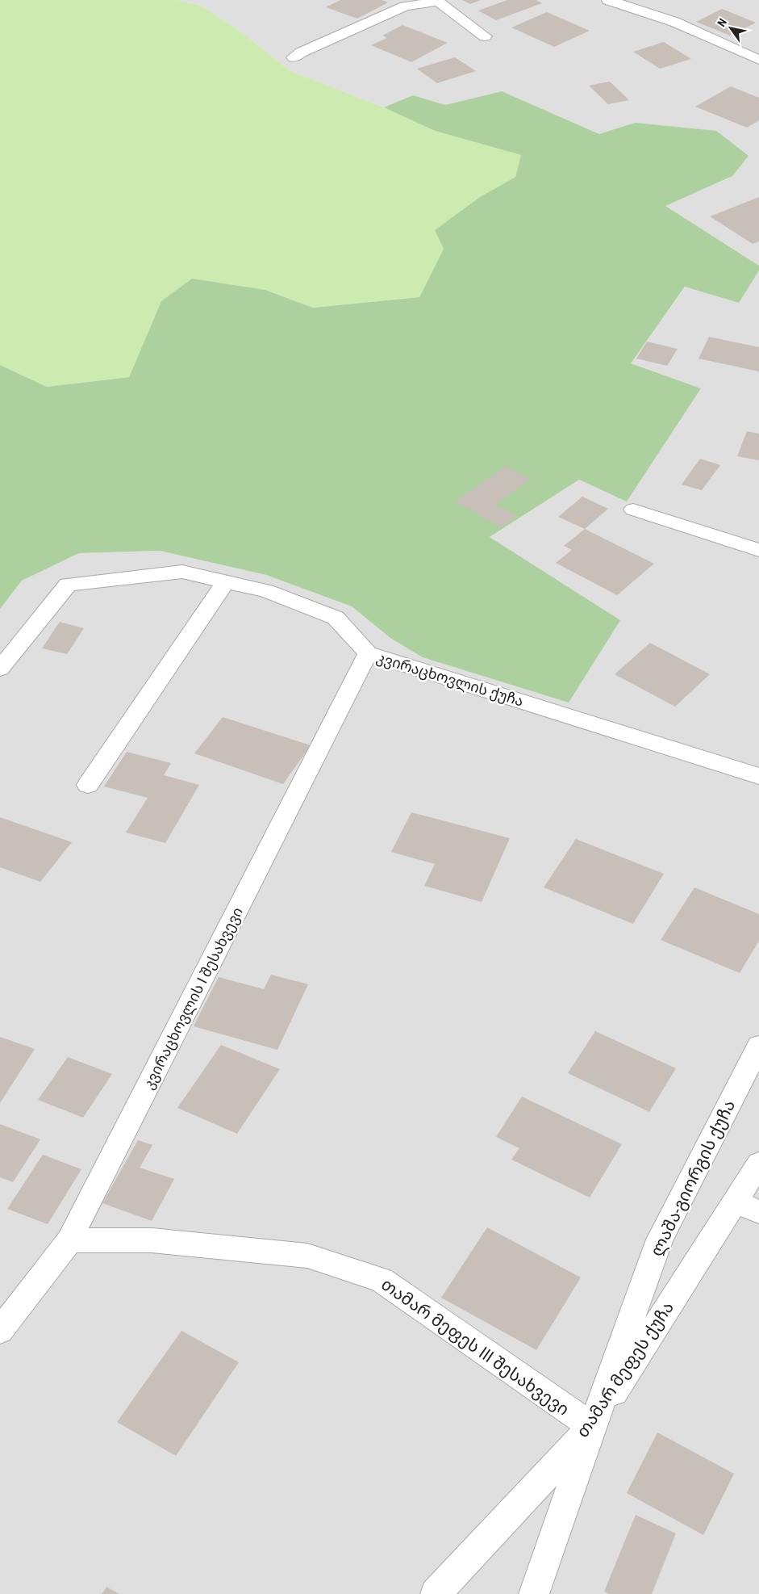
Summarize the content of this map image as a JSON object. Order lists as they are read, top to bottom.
{
  "streets": {
    "street": [
      "კვირაცხოვლის ქუჩა",
      "კვირაცხოვლის I შესახვევი",
      "ლაშა-გიორგის ქუჩა",
      "თამარ მეფეს III შესახვევი",
      "თამარ მეფეს ქუჩა"
    ]
  },
  "crossings": [
    ["კვირაცხოვლის ქუჩა", "კვირაცხოვლის I შესახვევი"],
    ["კვირაცხოვლის I შესახვევი", "თამარ მეფეს III შესახვევი"],
    ["ლაშა-გიორგის ქუჩა", "თამარ მეფეს III შესახვევი"],
    ["ლაშა-გიორგის ქუჩა", "თამარ მეფეს ქუჩა"],
    ["თამარ მეფეს III შესახვევი", "თამარ მეფეს ქუჩა"]
  ],
  "north": "top left"
}
